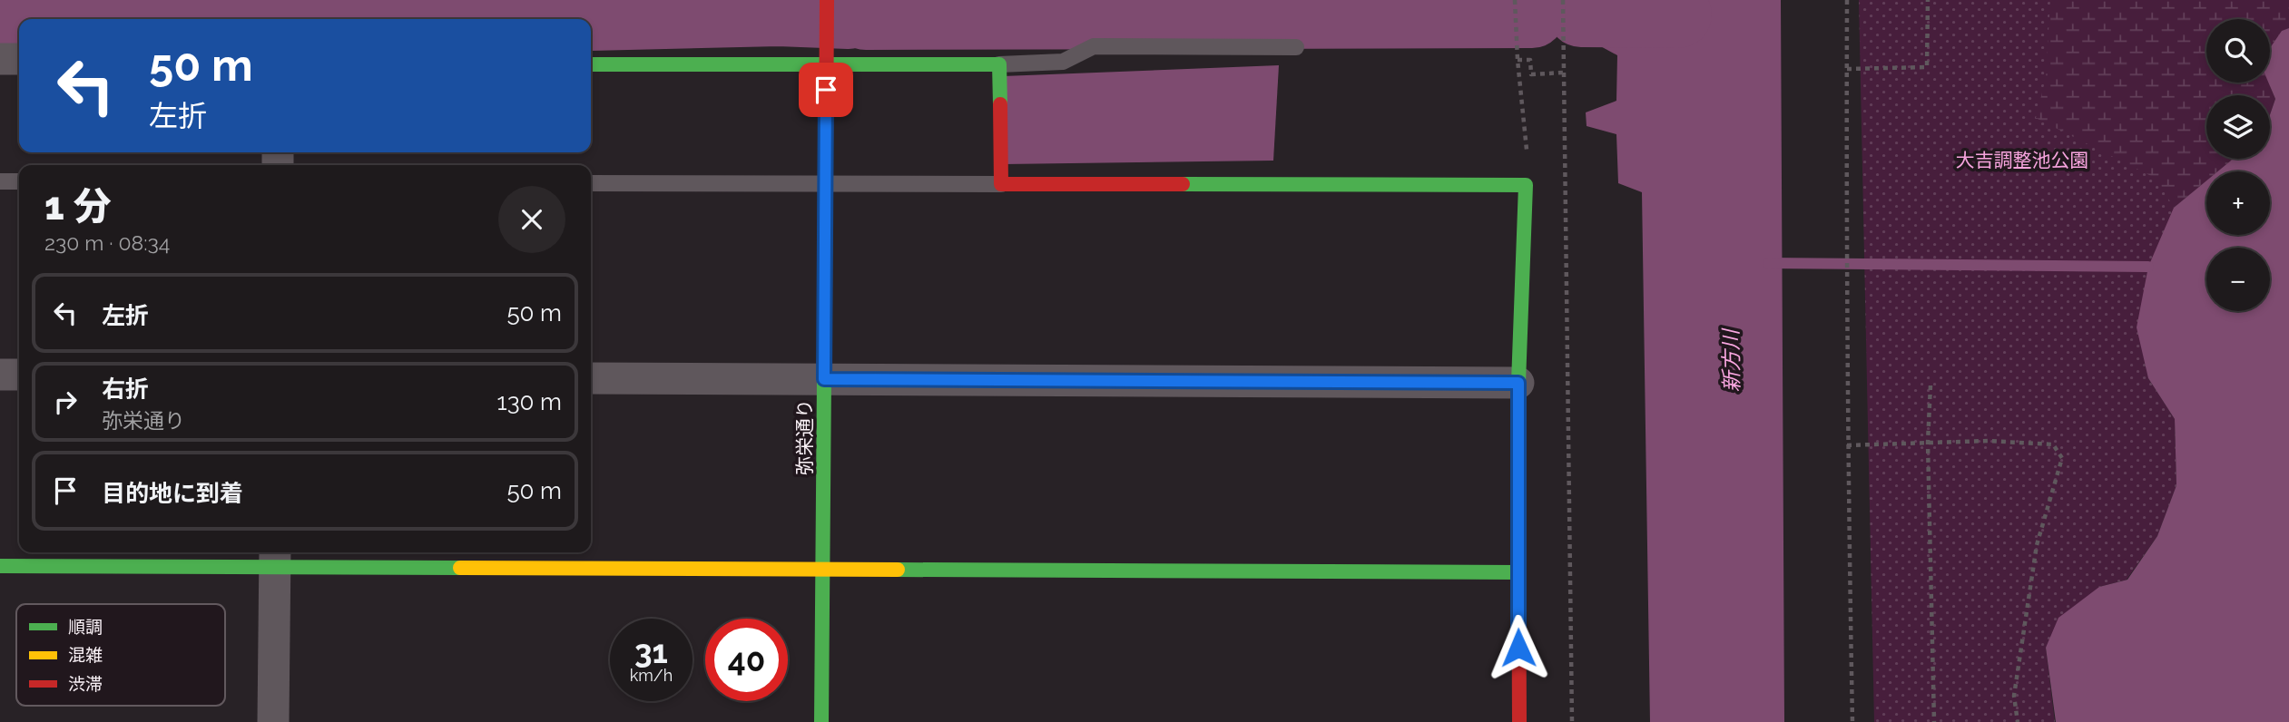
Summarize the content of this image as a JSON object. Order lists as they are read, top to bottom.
{
  "streets": {
    "street": ["弥栄通り"]
  },
  "water": ["新方川"],
  "parks": ["大吉調整池公園"],
  "legend": ["順調", "混雑", "渋滞"],
  "page": {
    "map_buttons": ["+", "−"],
    "turn": ["50 m", "左折"],
    "heading": ["1 分", "230 m · 08:34"],
    "list": [
      {
        "name": "左折",
        "value": "50 m"
      },
      {
        "name": "右折",
        "note": "弥栄通り",
        "value": "130 m"
      },
      {
        "name": "目的地に到着",
        "value": "50 m"
      }
    ],
    "speed": "31 km/h",
    "limit": "40"
  }
}
